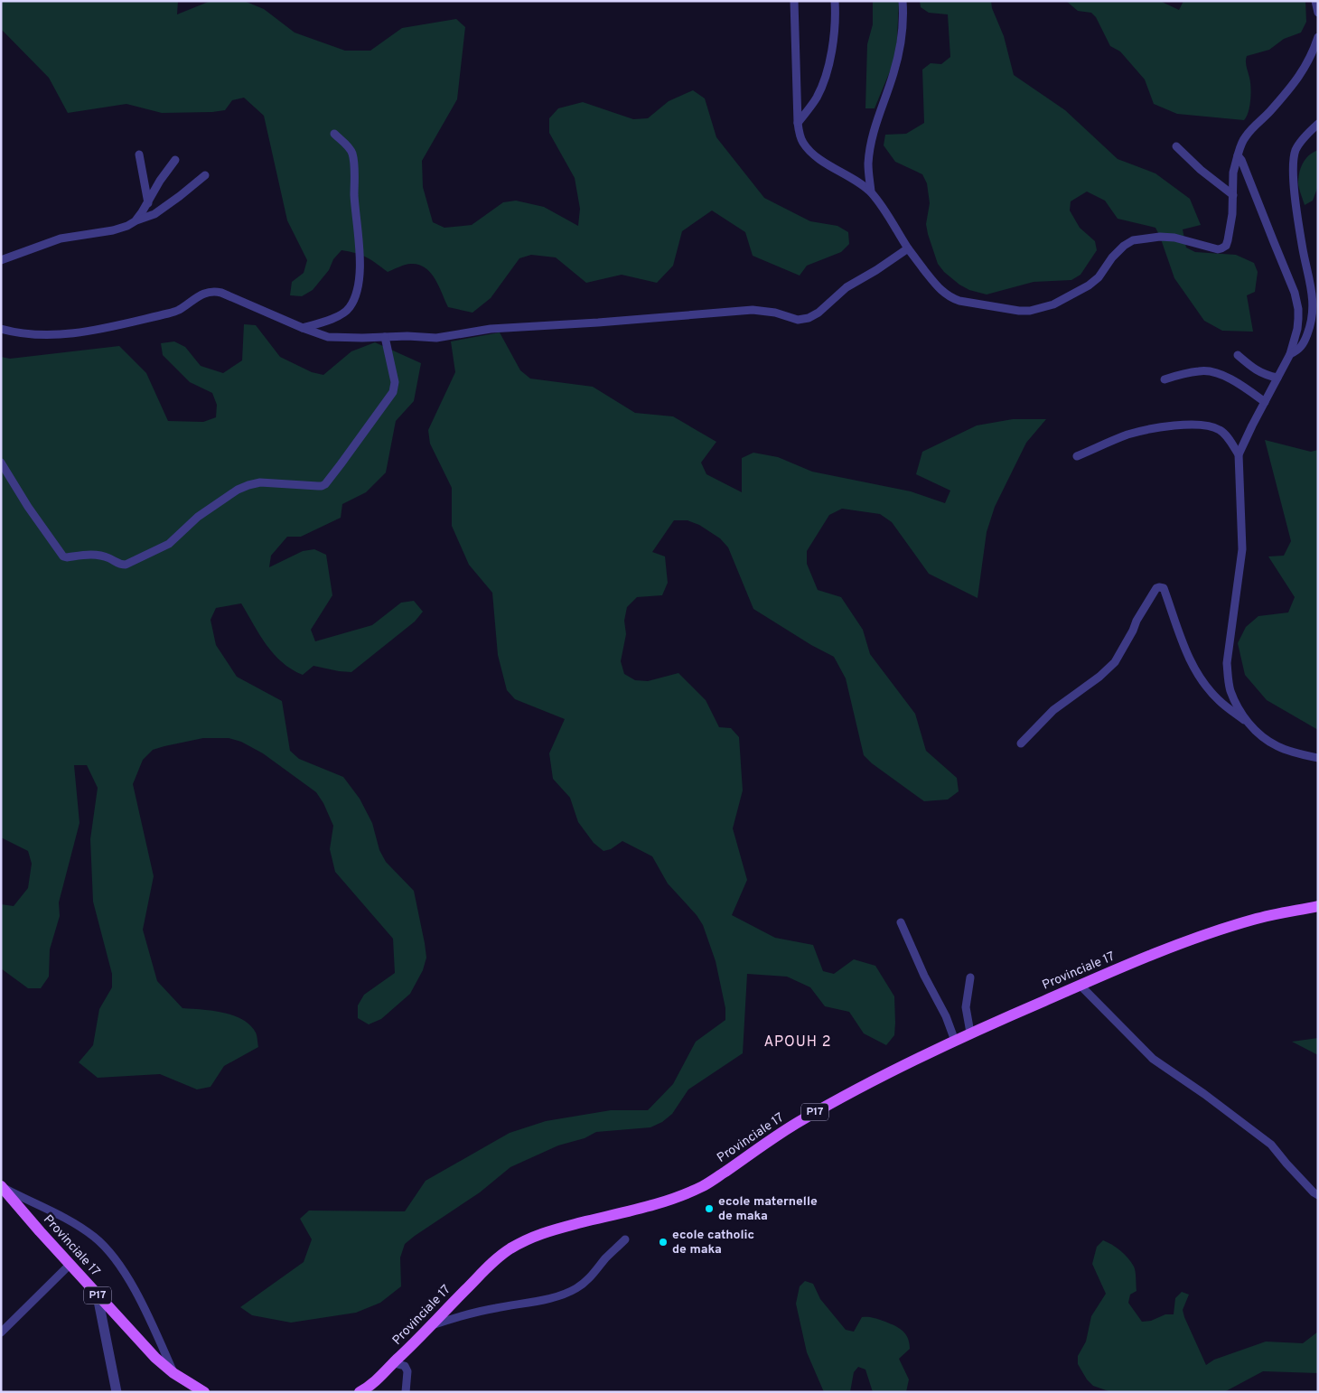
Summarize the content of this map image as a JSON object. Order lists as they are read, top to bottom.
{
  "streets": {
    "main road": ["Provinciale 17", "P17"]
  },
  "districts": ["APOUH 2"],
  "places": ["ecole maternelle de maka", "ecole catholic de maka"]
}
